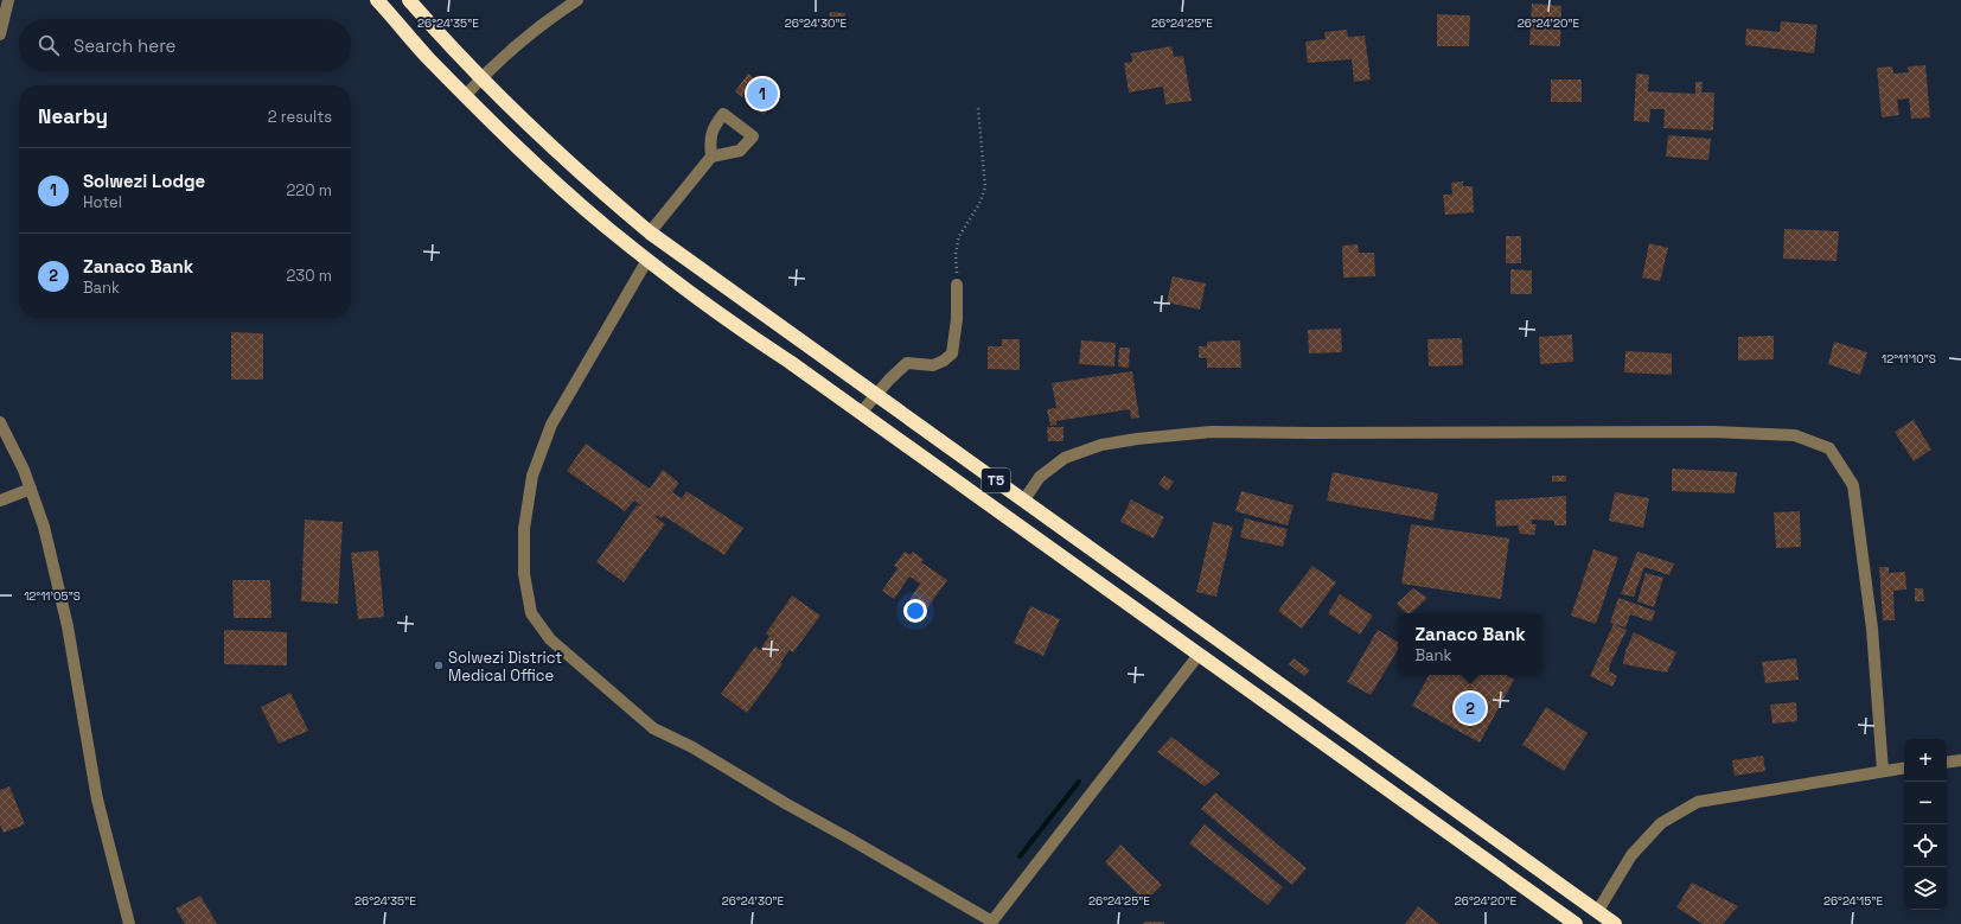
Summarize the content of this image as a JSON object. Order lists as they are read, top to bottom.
{
  "streets": {
    "highway": ["T5"]
  },
  "places": ["Solwezi District Medical Office"],
  "page": {
    "search": "Search here",
    "pins": ["1", "2"],
    "heading": ["Nearby", "2 results"],
    "list": [
      {
        "mark": "1",
        "name": "Solwezi Lodge",
        "note": "Hotel",
        "value": "220 m"
      },
      {
        "mark": "2",
        "name": "Zanaco Bank",
        "note": "Bank",
        "value": "230 m"
      }
    ],
    "popup": ["Zanaco Bank", "Bank"],
    "map_buttons": ["+", "−"]
  },
  "coordinates": [
    "26°24'35\"E",
    "26°24'30\"E",
    "26°24'25\"E",
    "26°24'20\"E",
    "12°11'10\"S",
    "12°11'05\"S",
    "26°24'15\"E"
  ]
}
